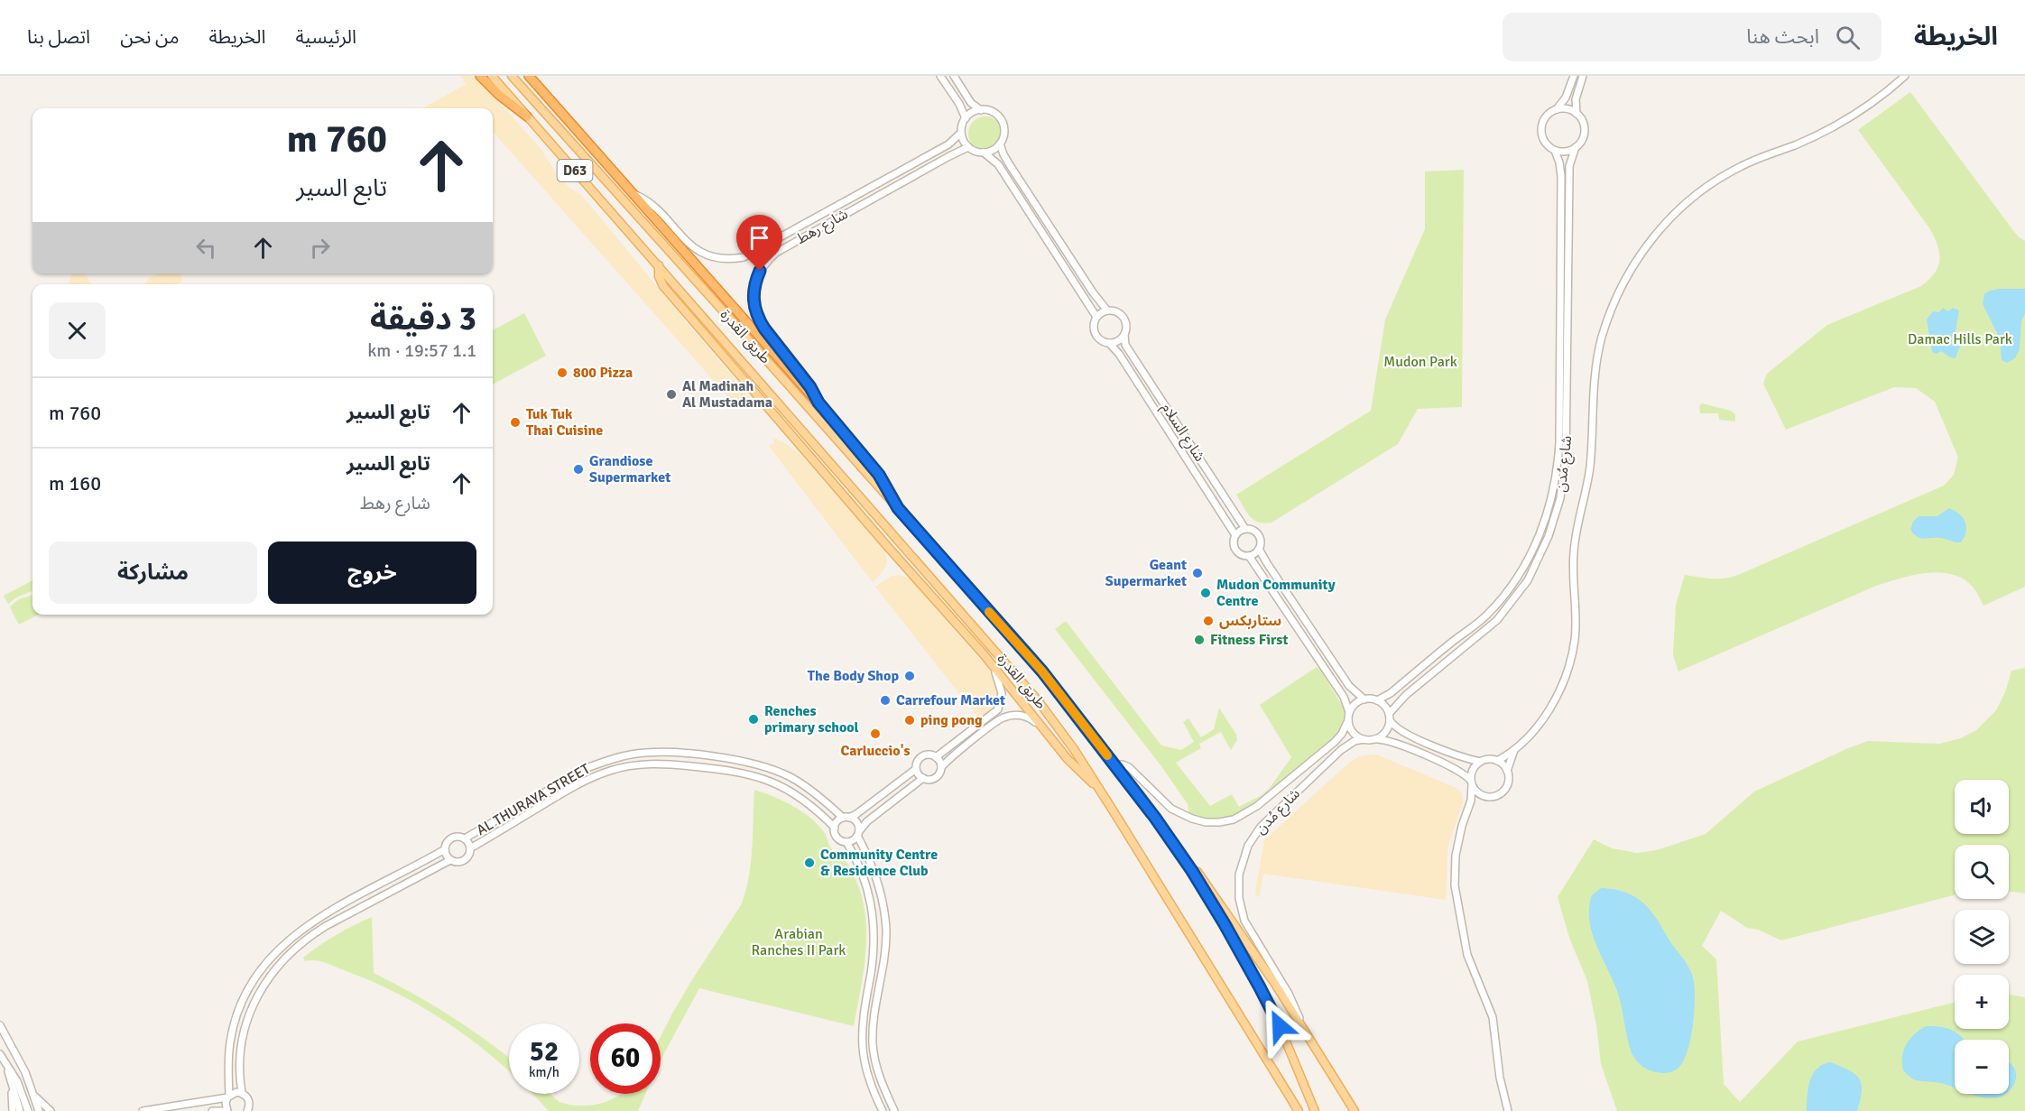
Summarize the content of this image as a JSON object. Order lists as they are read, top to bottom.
{
  "streets": {
    "main road": ["D63", "طريق القدرة"],
    "street": [
      "شارع رهط",
      "شارع السلام",
      "شارع مُدن",
      "AL THURAYA STREET"
    ]
  },
  "crossings": [
    ["طريق القدرة", "شارع مُدن"]
  ],
  "parks": ["Damac Hills Park", "Mudon Park", "Arabian Ranches II Park"],
  "places": [
    "800 Pizza",
    "Al Madinah Al Mustadama",
    "Tuk Tuk Thai Cuisine",
    "Grandiose Supermarket",
    "Geant Supermarket",
    "Mudon Community Centre",
    "ستاربكس",
    "Fitness First",
    "The Body Shop",
    "Carrefour Market",
    "Renches primary school",
    "ping pong",
    "Carluccio's",
    "Community Centre & Residence Club"
  ],
  "page": {
    "header": "الخريطة",
    "search": "ابحث هنا",
    "nav": [
      "الرئيسية",
      "الخريطة",
      "من نحن",
      "اتصل بنا"
    ],
    "turn": ["760 m", "تابع السير"],
    "heading": ["3 دقيقة", "1.1 km · 19:57"],
    "list": [
      {
        "name": "تابع السير",
        "value": "760 m"
      },
      {
        "name": "تابع السير",
        "note": "شارع رهط",
        "value": "160 m"
      }
    ],
    "buttons": ["خروج", "مشاركة"],
    "map_buttons": ["+", "−"],
    "speed": "52 km/h",
    "limit": "60"
  }
}
